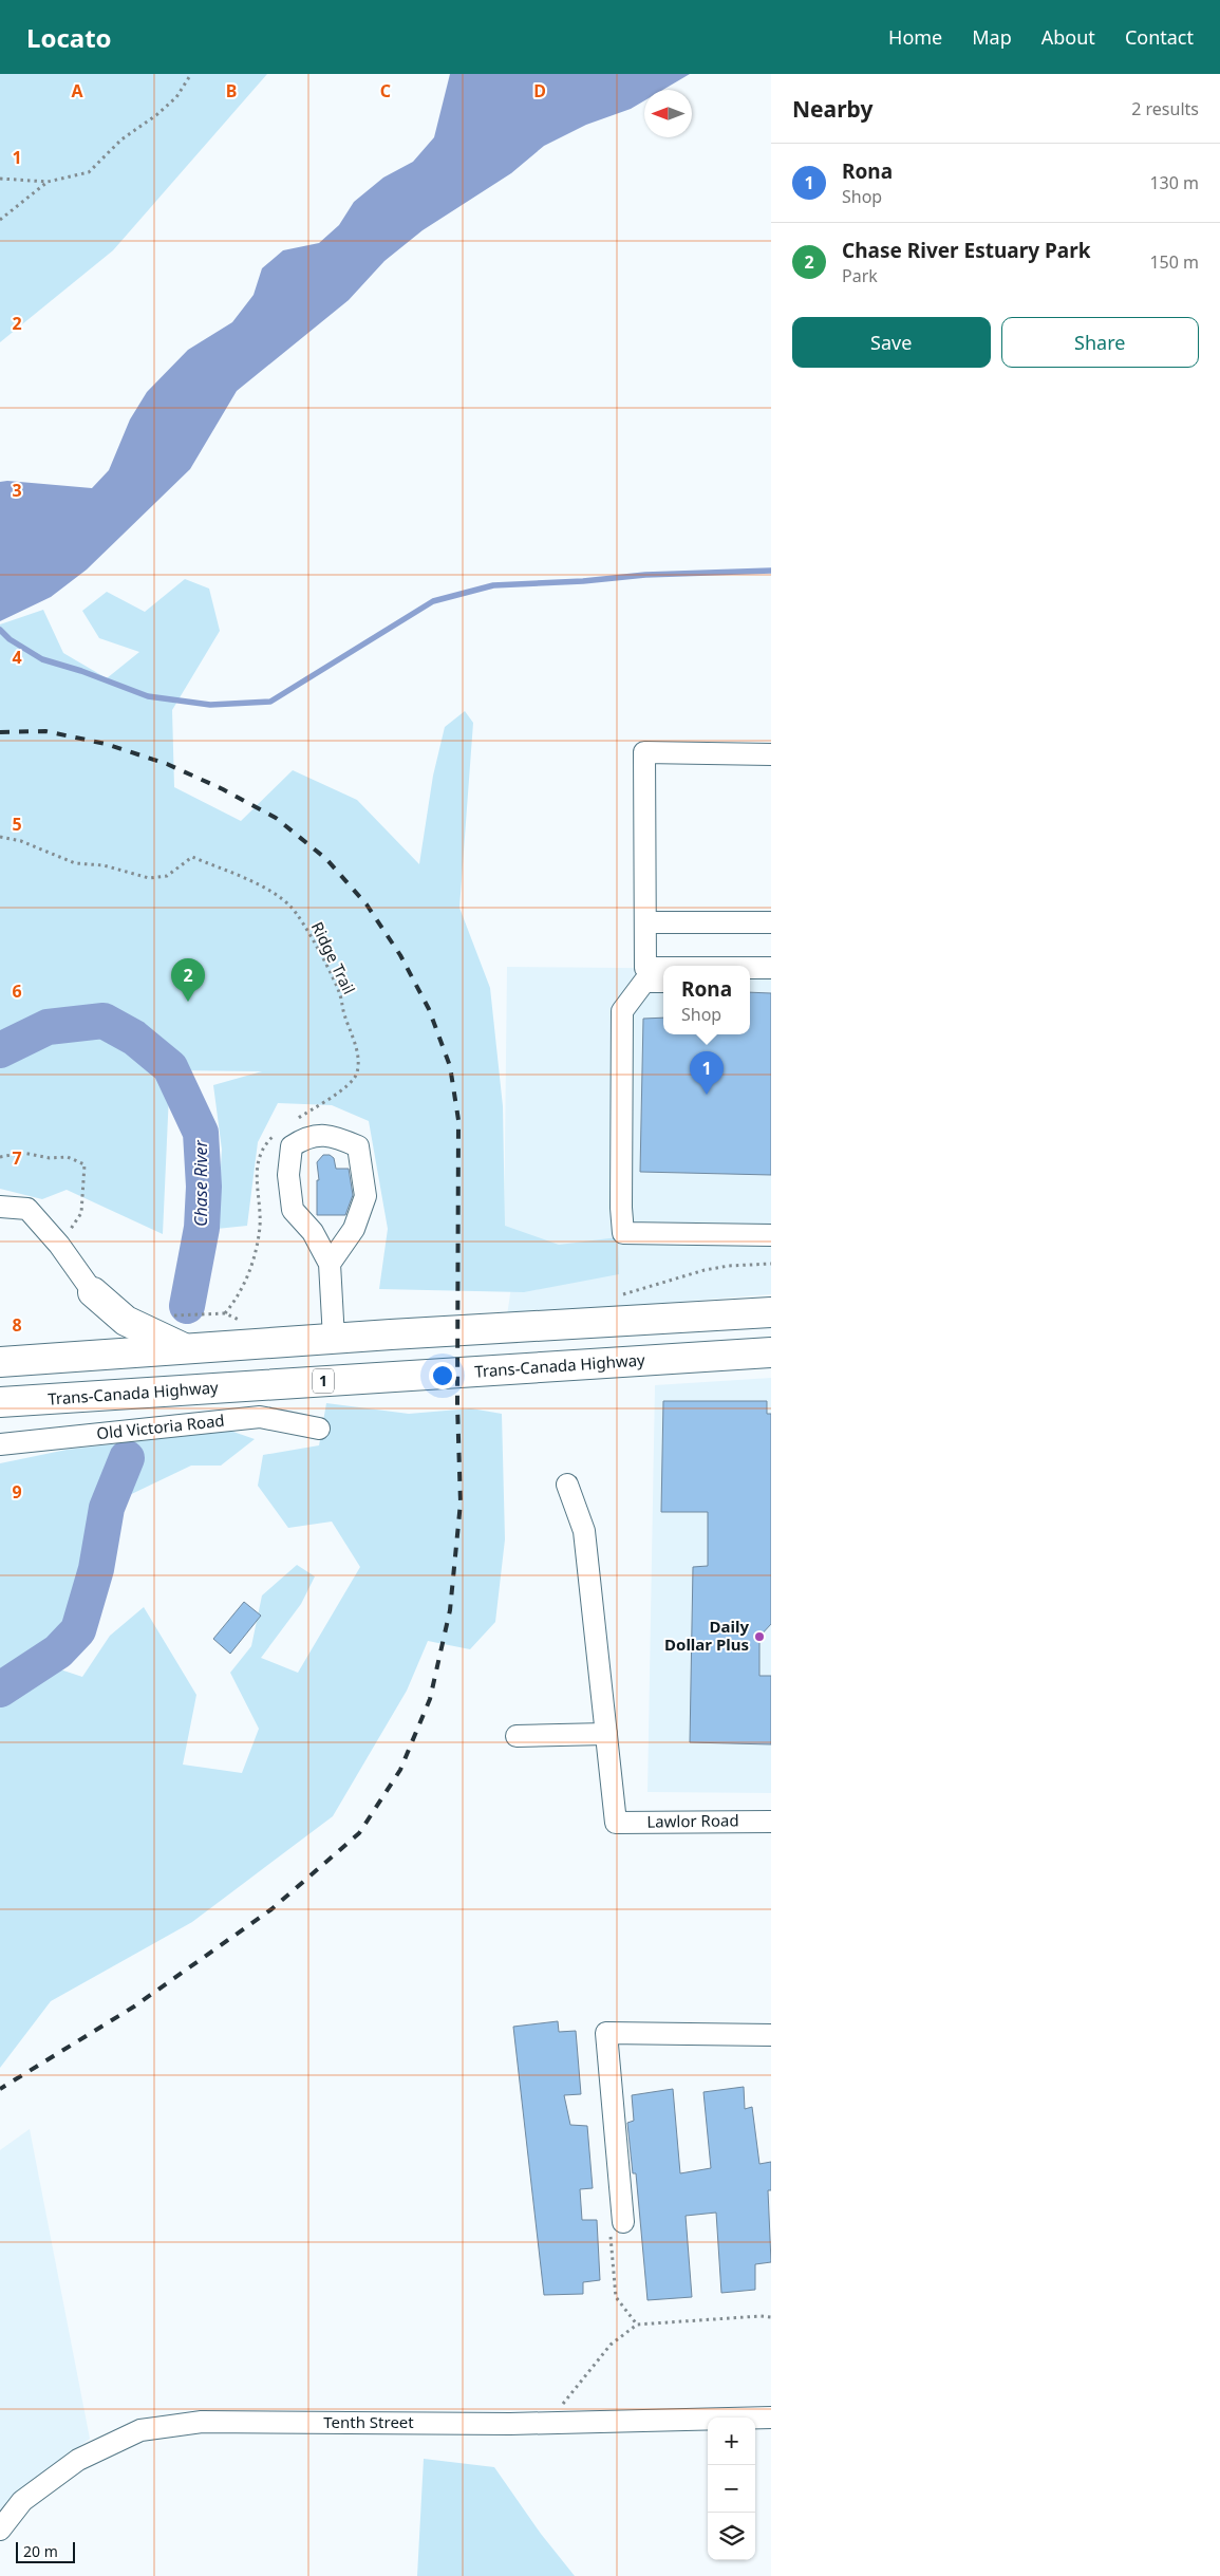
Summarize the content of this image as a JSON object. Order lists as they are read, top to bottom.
{
  "streets": {
    "highway": ["Trans-Canada Highway", "1"],
    "street": ["Old Victoria Road", "Lawlor Road", "Tenth Street"],
    "path": ["Ridge Trail"]
  },
  "water": ["Chase River"],
  "places": ["Daily Dollar Plus"],
  "scale_bar": "20 m",
  "north": "left",
  "page": {
    "header": "Locato",
    "nav": [
      "Home",
      "Map",
      "About",
      "Contact"
    ],
    "heading": ["Nearby", "2 results"],
    "list": [
      {
        "mark": "1",
        "name": "Rona",
        "note": "Shop",
        "value": "130 m"
      },
      {
        "mark": "2",
        "name": "Chase River Estuary Park",
        "note": "Park",
        "value": "150 m"
      }
    ],
    "buttons": ["Save", "Share"],
    "pins": ["2", "1"],
    "popup": ["Rona", "Shop"],
    "map_buttons": ["+", "−"],
    "scale": "20 m"
  },
  "grid": {
    "columns": [
      "A",
      "B",
      "C",
      "D"
    ],
    "rows": [
      "1",
      "2",
      "3",
      "4",
      "5",
      "6",
      "7",
      "8",
      "9"
    ]
  }
}
